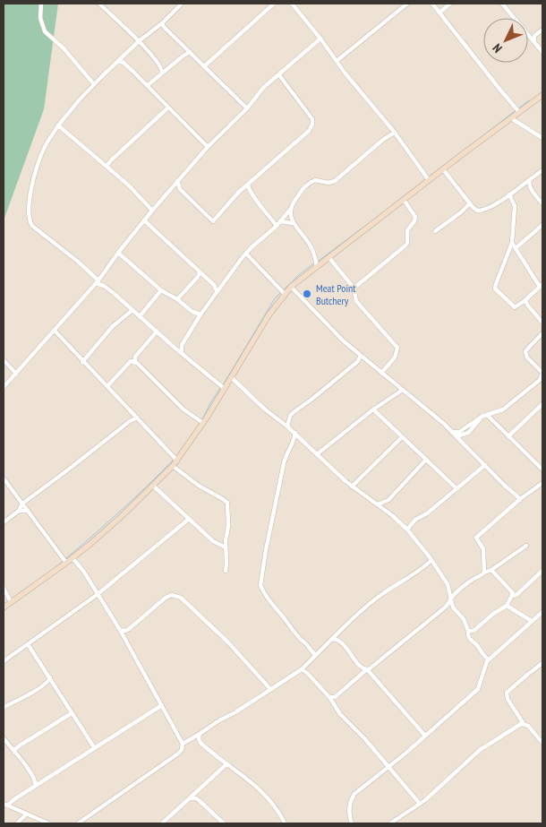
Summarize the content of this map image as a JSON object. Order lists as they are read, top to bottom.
{
  "places": ["Meat Point Butchery"],
  "north": "bottom left"
}
